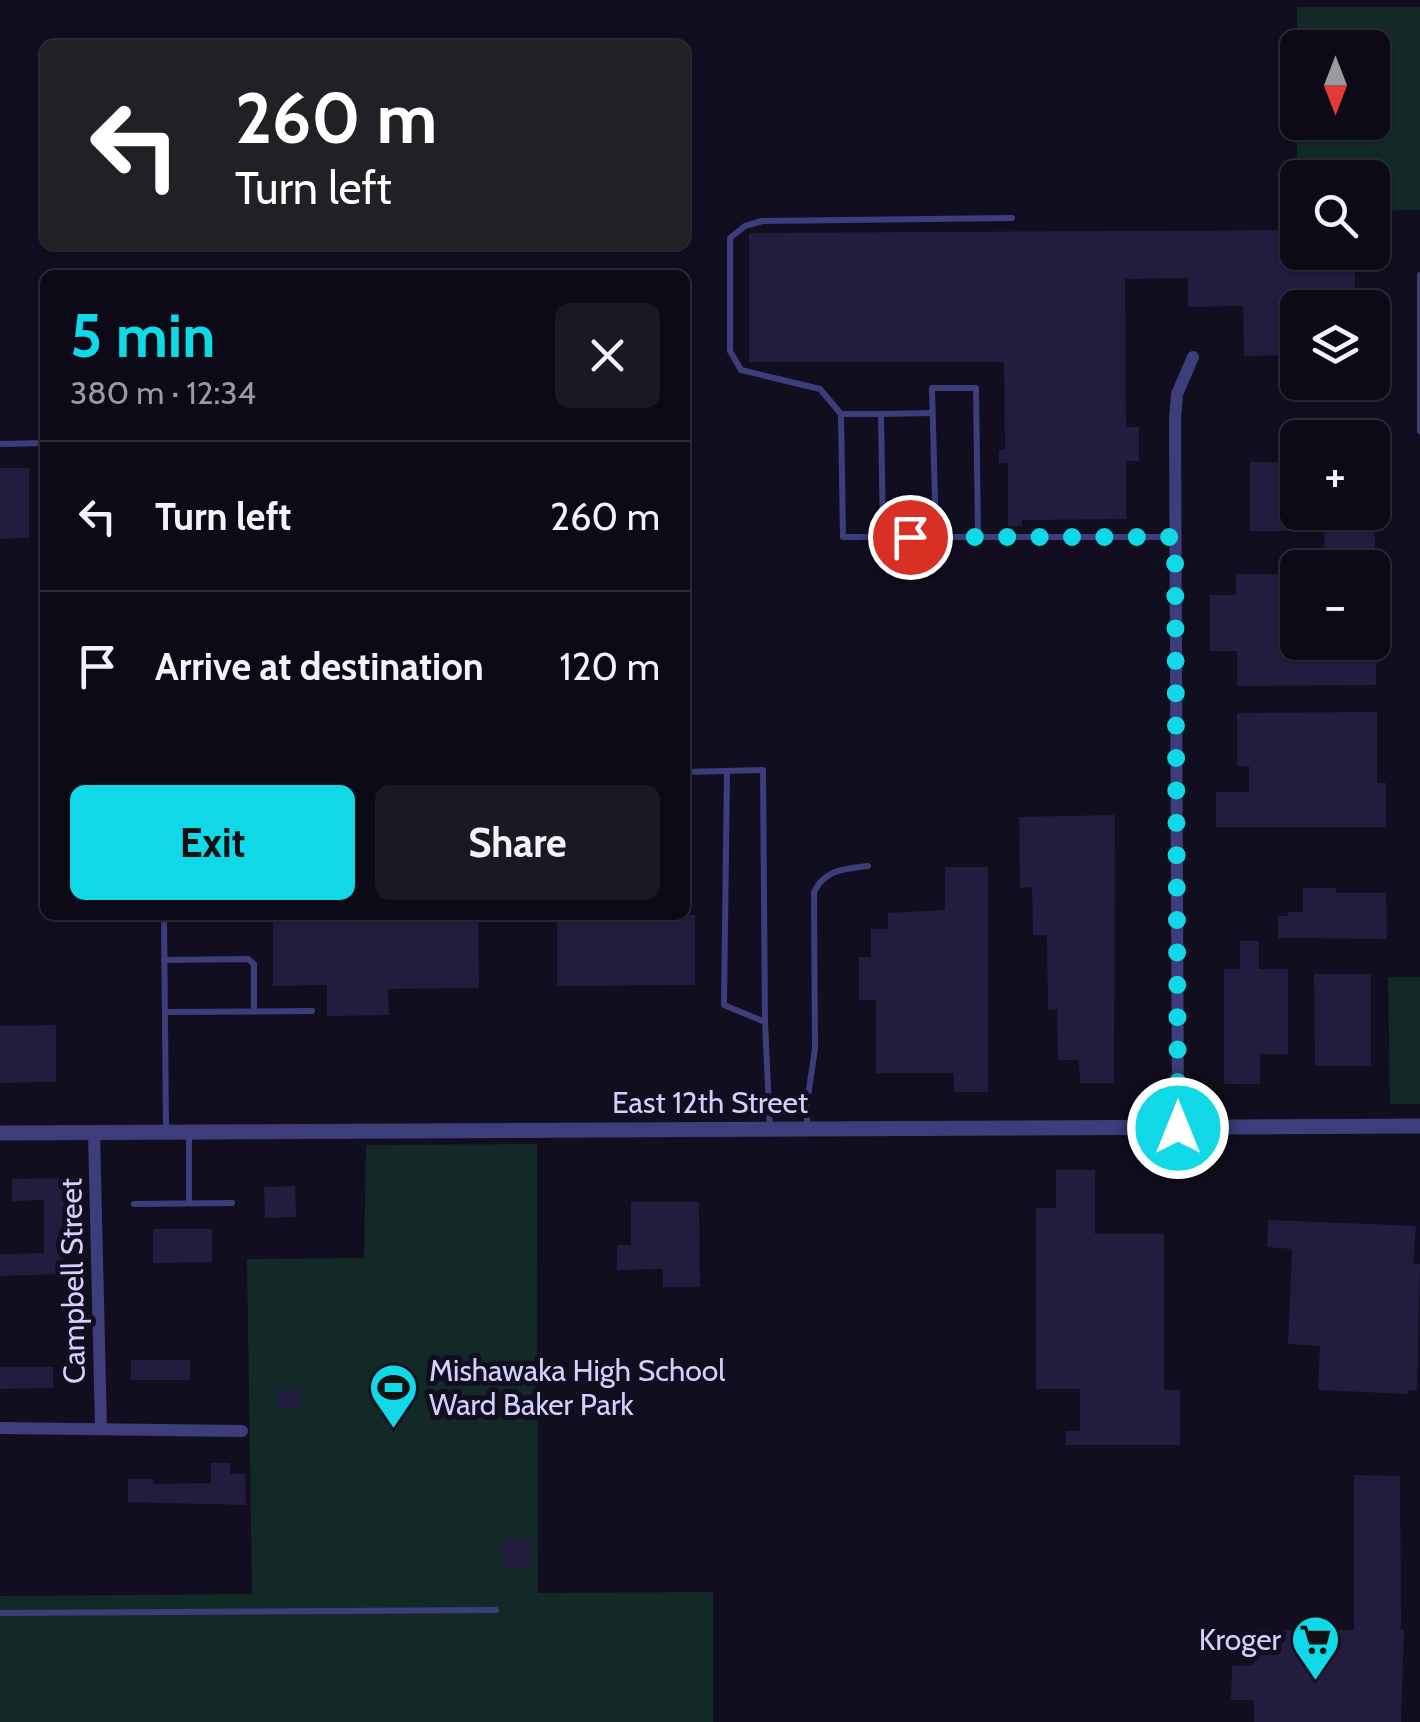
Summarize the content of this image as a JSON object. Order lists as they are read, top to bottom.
{
  "streets": {
    "street": ["East 12th Street", "Campbell Street"]
  },
  "crossings": [
    ["East 12th Street", "Campbell Street"]
  ],
  "places": {
    "sports": ["Mishawaka High School Ward Baker Park"],
    "supermarket": ["Kroger"]
  },
  "north": "bottom",
  "page": {
    "map_buttons": ["+", "−"],
    "turn": ["260 m", "Turn left"],
    "heading": ["5 min", "380 m · 12:34"],
    "list": [
      {
        "name": "Turn left",
        "value": "260 m"
      },
      {
        "name": "Arrive at destination",
        "value": "120 m"
      }
    ],
    "buttons": ["Exit", "Share"]
  }
}
